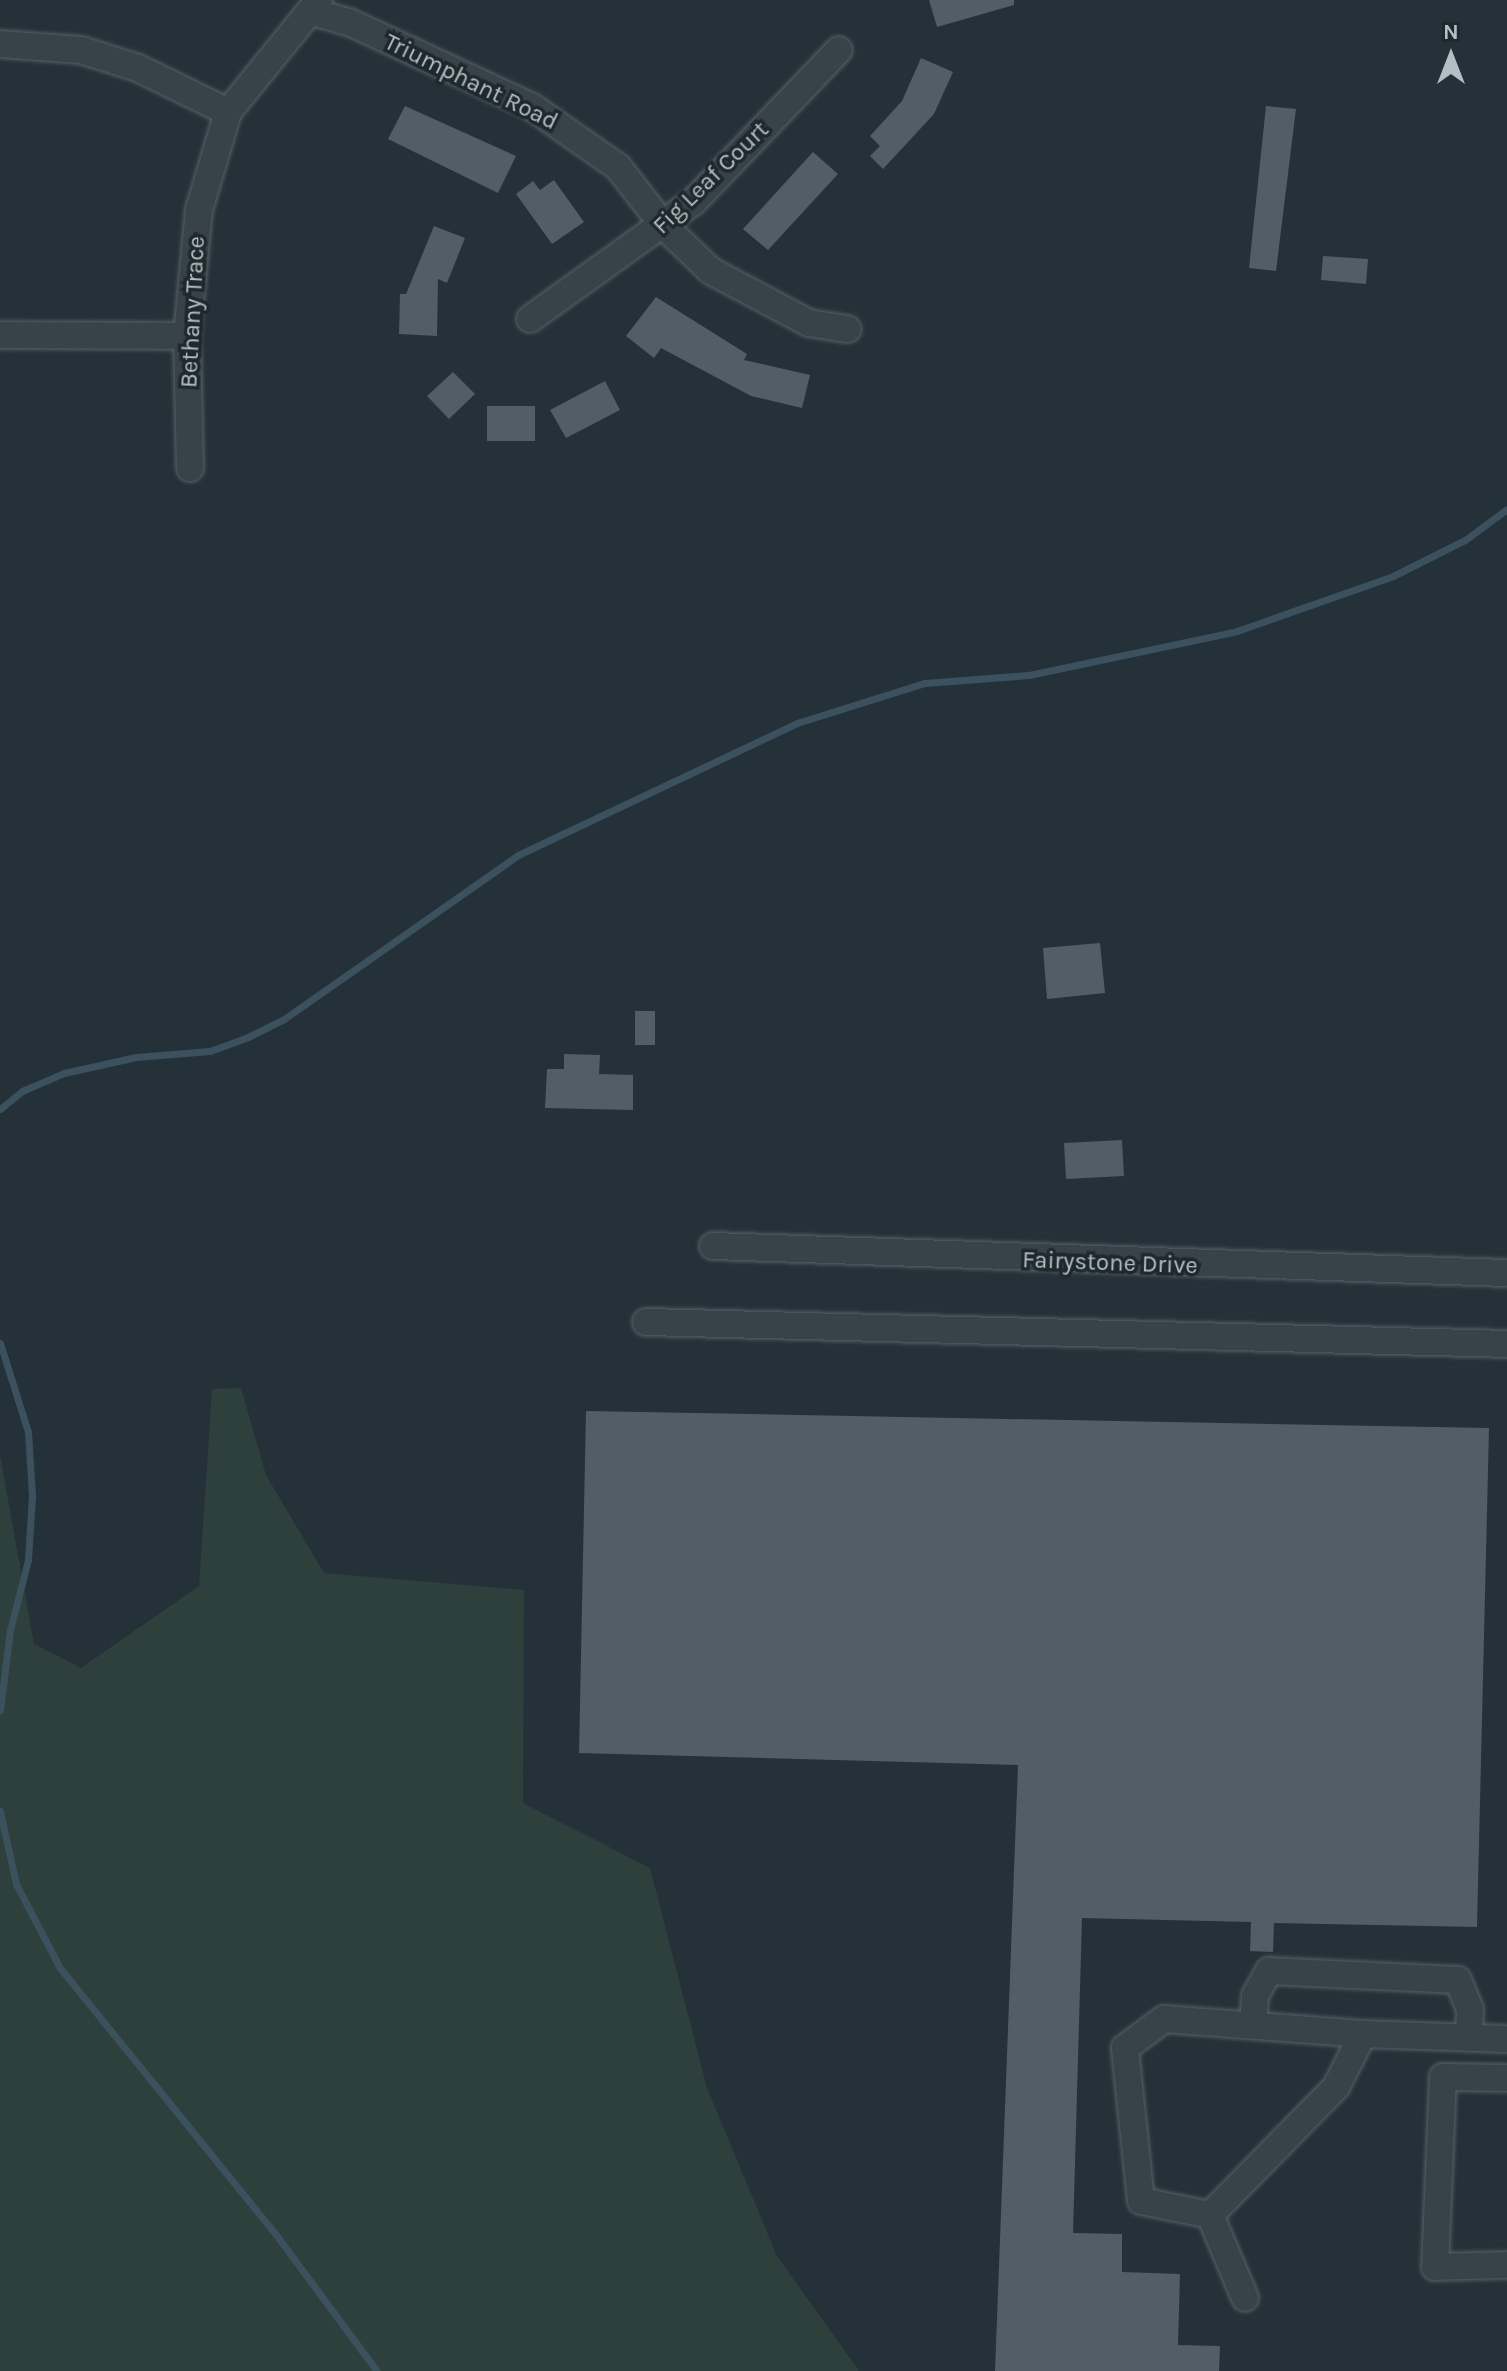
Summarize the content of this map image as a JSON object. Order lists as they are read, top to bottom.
{
  "streets": {
    "street": [
      "Triumphant Road",
      "Fig Leaf Court",
      "Bethany Trace",
      "Fairystone Drive"
    ]
  },
  "crossings": [
    ["Triumphant Road", "Fig Leaf Court"],
    ["Triumphant Road", "Bethany Trace"]
  ],
  "north": "top"
}
